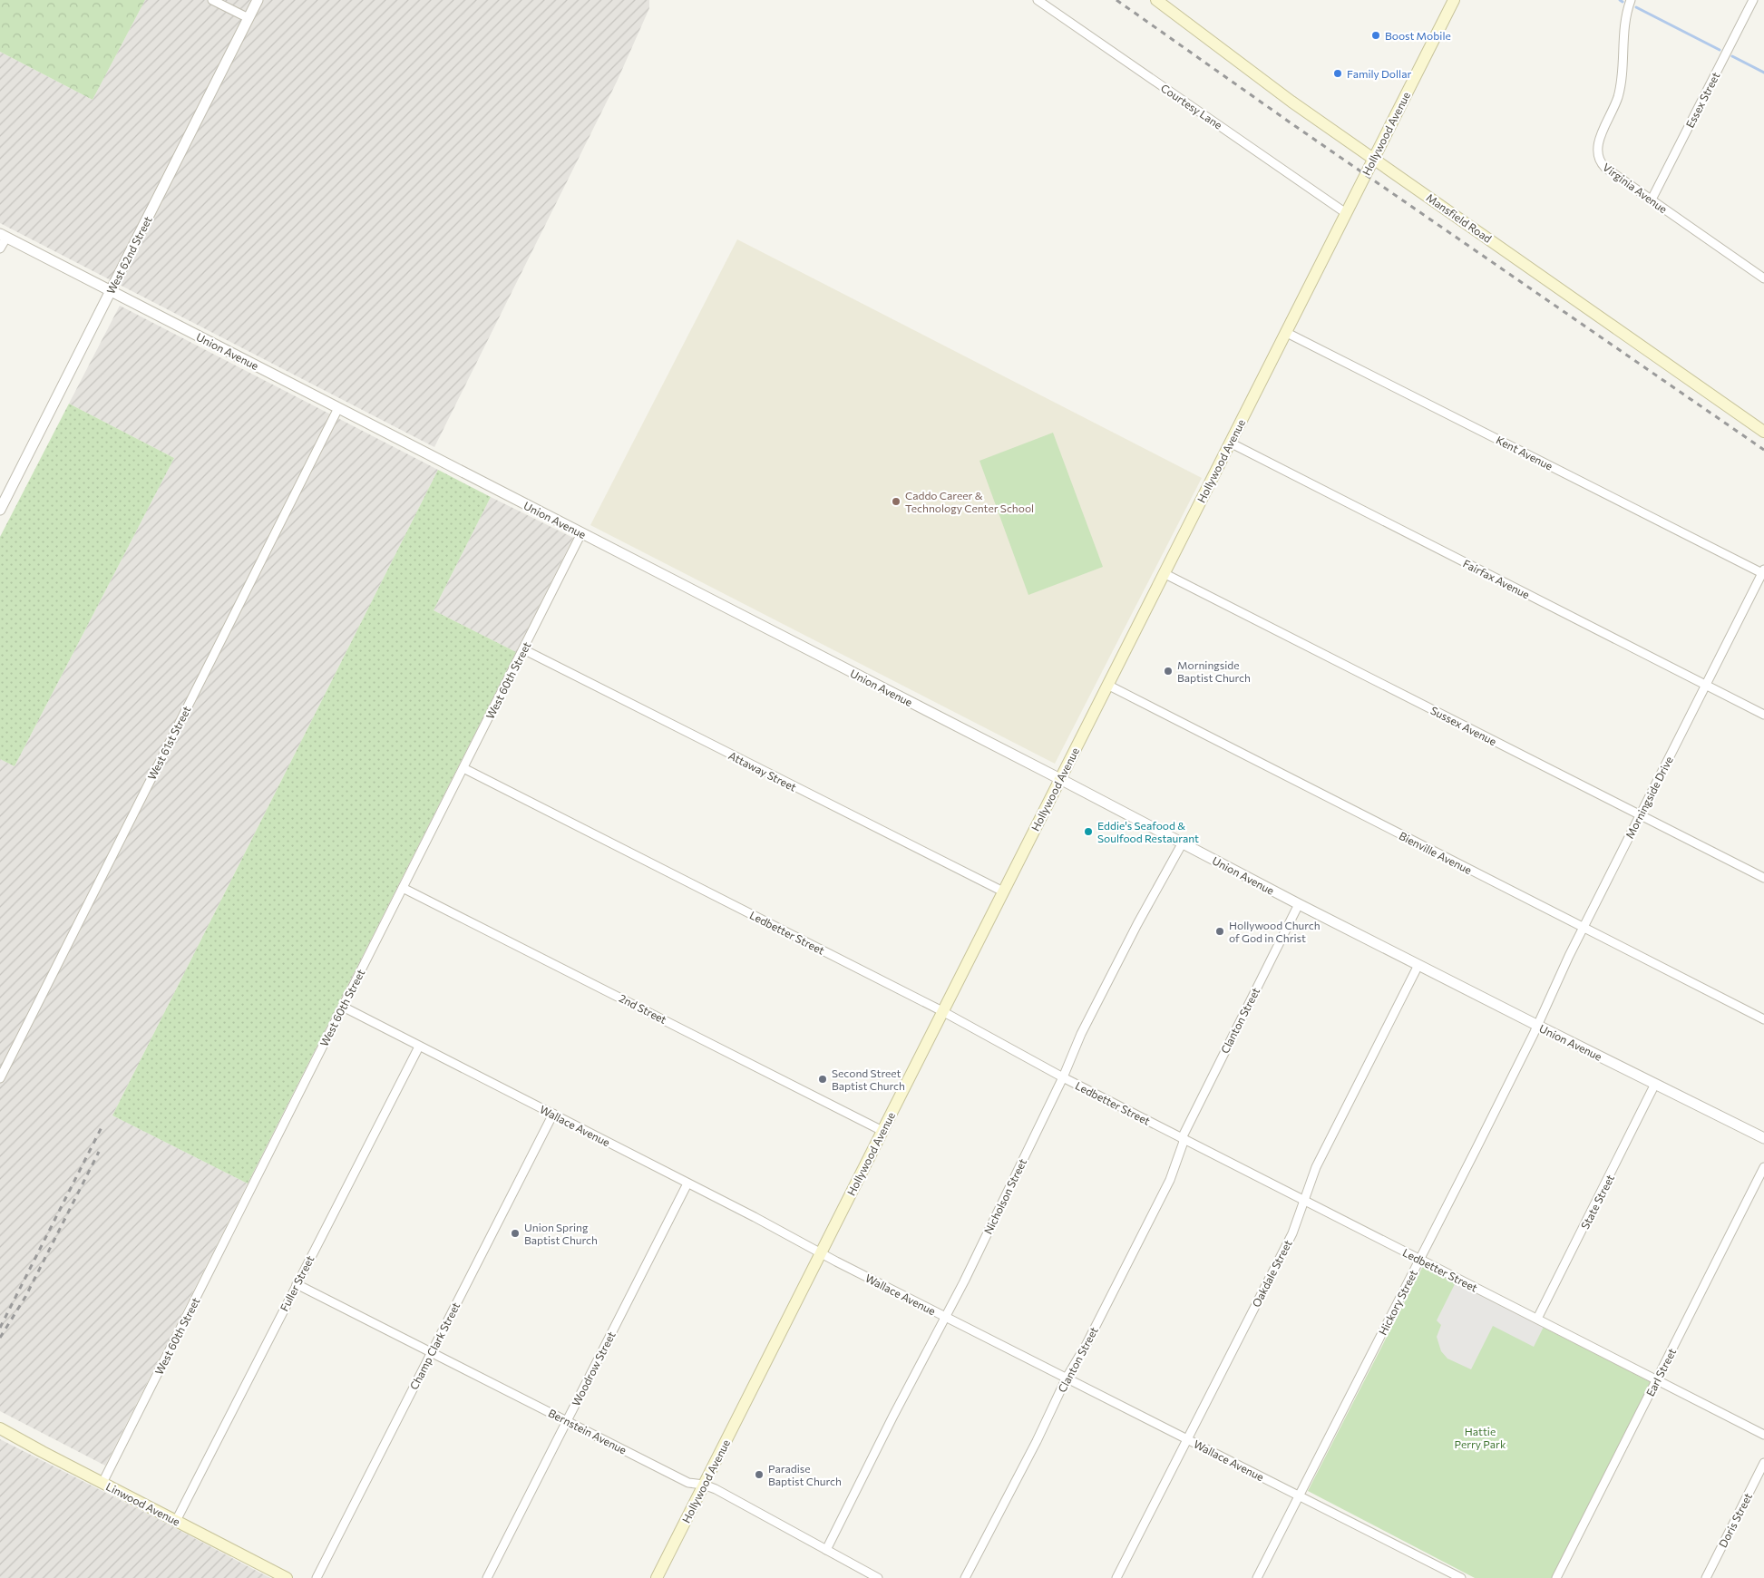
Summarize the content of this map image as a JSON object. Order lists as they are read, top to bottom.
{
  "streets": {
    "main road": ["Hollywood Avenue", "Mansfield Road", "Linwood Avenue"],
    "street": [
      "Essex Street",
      "Courtesy Lane",
      "Virginia Avenue",
      "West 62nd Street",
      "Union Avenue",
      "Kent Avenue",
      "Fairfax Avenue",
      "West 60th Street",
      "Sussex Avenue",
      "West 61st Street",
      "Attaway Street",
      "Morningside Drive",
      "Bienville Avenue",
      "Ledbetter Street",
      "2nd Street",
      "Clanton Street",
      "Wallace Avenue",
      "Nicholson Street",
      "State Street",
      "Oakdale Street",
      "Fuller Street",
      "Hickory Street",
      "Champ Clark Street",
      "Woodrow Street",
      "Earl Street",
      "Bernstein Avenue",
      "Doris Street"
    ]
  },
  "crossings": [
    ["Essex Street", "Virginia Avenue"],
    ["Courtesy Lane", "Hollywood Avenue"],
    ["Hollywood Avenue", "Mansfield Road"],
    ["Hollywood Avenue", "Union Avenue"],
    ["Hollywood Avenue", "Kent Avenue"],
    ["Hollywood Avenue", "Fairfax Avenue"],
    ["Hollywood Avenue", "Sussex Avenue"],
    ["Hollywood Avenue", "Attaway Street"],
    ["Hollywood Avenue", "Bienville Avenue"],
    ["Hollywood Avenue", "Ledbetter Street"],
    ["Hollywood Avenue", "2nd Street"],
    ["Hollywood Avenue", "Wallace Avenue"],
    ["Hollywood Avenue", "Bernstein Avenue"],
    ["West 62nd Street", "Union Avenue"],
    ["Union Avenue", "West 60th Street"],
    ["Union Avenue", "West 61st Street"],
    ["Union Avenue", "Morningside Drive"],
    ["Union Avenue", "Clanton Street"],
    ["Union Avenue", "Nicholson Street"],
    ["Union Avenue", "State Street"],
    ["Union Avenue", "Oakdale Street"],
    ["Union Avenue", "Hickory Street"],
    ["Kent Avenue", "Morningside Drive"],
    ["Fairfax Avenue", "Morningside Drive"],
    ["West 60th Street", "Attaway Street"],
    ["West 60th Street", "Ledbetter Street"],
    ["West 60th Street", "2nd Street"],
    ["West 60th Street", "Wallace Avenue"],
    ["West 60th Street", "Linwood Avenue"],
    ["Sussex Avenue", "Morningside Drive"],
    ["Morningside Drive", "Bienville Avenue"],
    ["Morningside Drive", "Hickory Street"],
    ["Ledbetter Street", "Clanton Street"],
    ["Ledbetter Street", "Nicholson Street"],
    ["Ledbetter Street", "State Street"],
    ["Ledbetter Street", "Oakdale Street"],
    ["Ledbetter Street", "Hickory Street"],
    ["Ledbetter Street", "Earl Street"],
    ["Clanton Street", "Wallace Avenue"],
    ["Wallace Avenue", "Nicholson Street"],
    ["Wallace Avenue", "Oakdale Street"],
    ["Wallace Avenue", "Fuller Street"],
    ["Wallace Avenue", "Hickory Street"],
    ["Wallace Avenue", "Champ Clark Street"],
    ["Wallace Avenue", "Woodrow Street"],
    ["Nicholson Street", "Bernstein Avenue"],
    ["Fuller Street", "Bernstein Avenue"],
    ["Fuller Street", "Linwood Avenue"],
    ["Champ Clark Street", "Bernstein Avenue"],
    ["Woodrow Street", "Bernstein Avenue"]
  ],
  "parks": ["Hattie Perry Park"],
  "places": [
    "Boost Mobile",
    "Family Dollar",
    "Caddo Career & Technology Center School",
    "Morningside Baptist Church",
    "Eddie's Seafood & Soulfood Restaurant",
    "Hollywood Church of God in Christ",
    "Second Street Baptist Church",
    "Union Spring Baptist Church",
    "Paradise Baptist Church"
  ]
}
